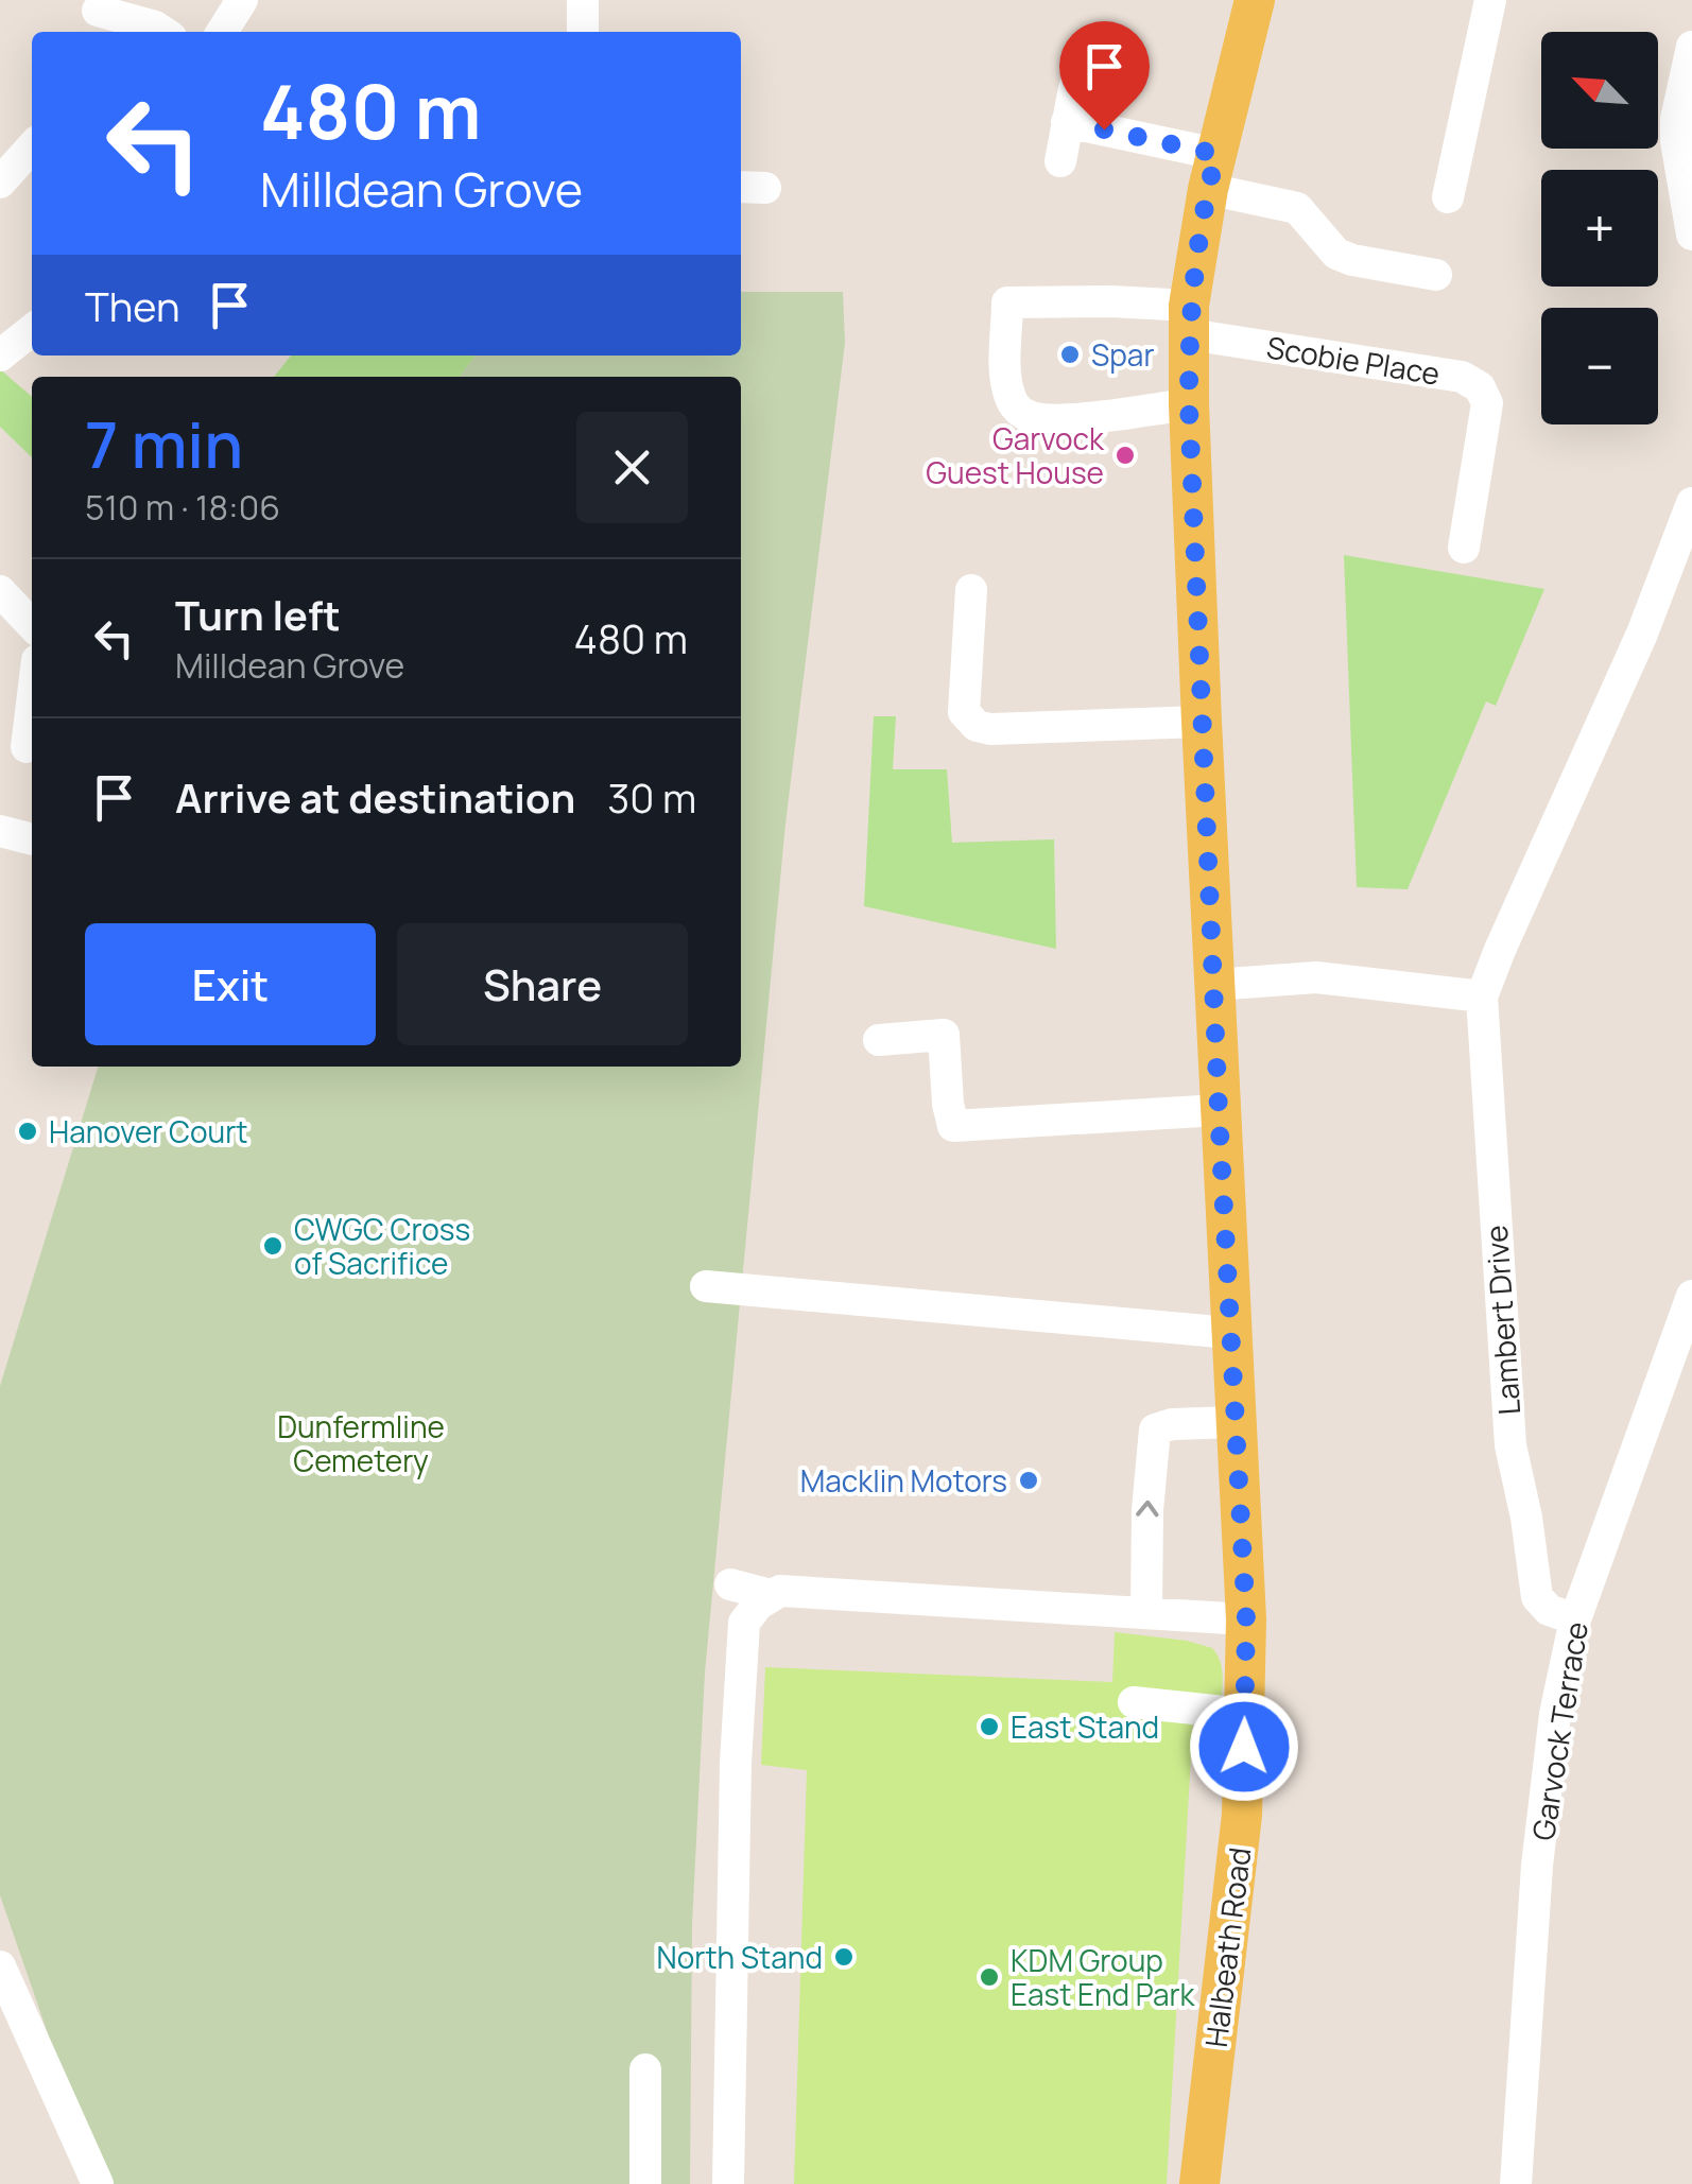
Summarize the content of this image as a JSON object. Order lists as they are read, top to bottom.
{
  "streets": {
    "main road": ["Halbeath Road"],
    "street": ["Scobie Place", "Lambert Drive", "Garvock Terrace"]
  },
  "crossings": [
    ["Scobie Place", "Halbeath Road"],
    ["Lambert Drive", "Garvock Terrace"]
  ],
  "parks": ["Dunfermline Cemetery"],
  "places": [
    "Spar",
    "Garvock Guest House",
    "Hanover Court",
    "CWGC Cross of Sacrifice",
    "Macklin Motors",
    "East Stand",
    "North Stand",
    "KDM Group East End Park"
  ],
  "north": "top left",
  "page": {
    "map_buttons": ["+", "−"],
    "turn": ["480 m", "Milldean Grove"],
    "then": "Then",
    "heading": ["7 min", "510 m · 18:06"],
    "list": [
      {
        "name": "Turn left",
        "note": "Milldean Grove",
        "value": "480 m"
      },
      {
        "name": "Arrive at destination",
        "value": "30 m"
      }
    ],
    "buttons": ["Exit", "Share"]
  }
}
